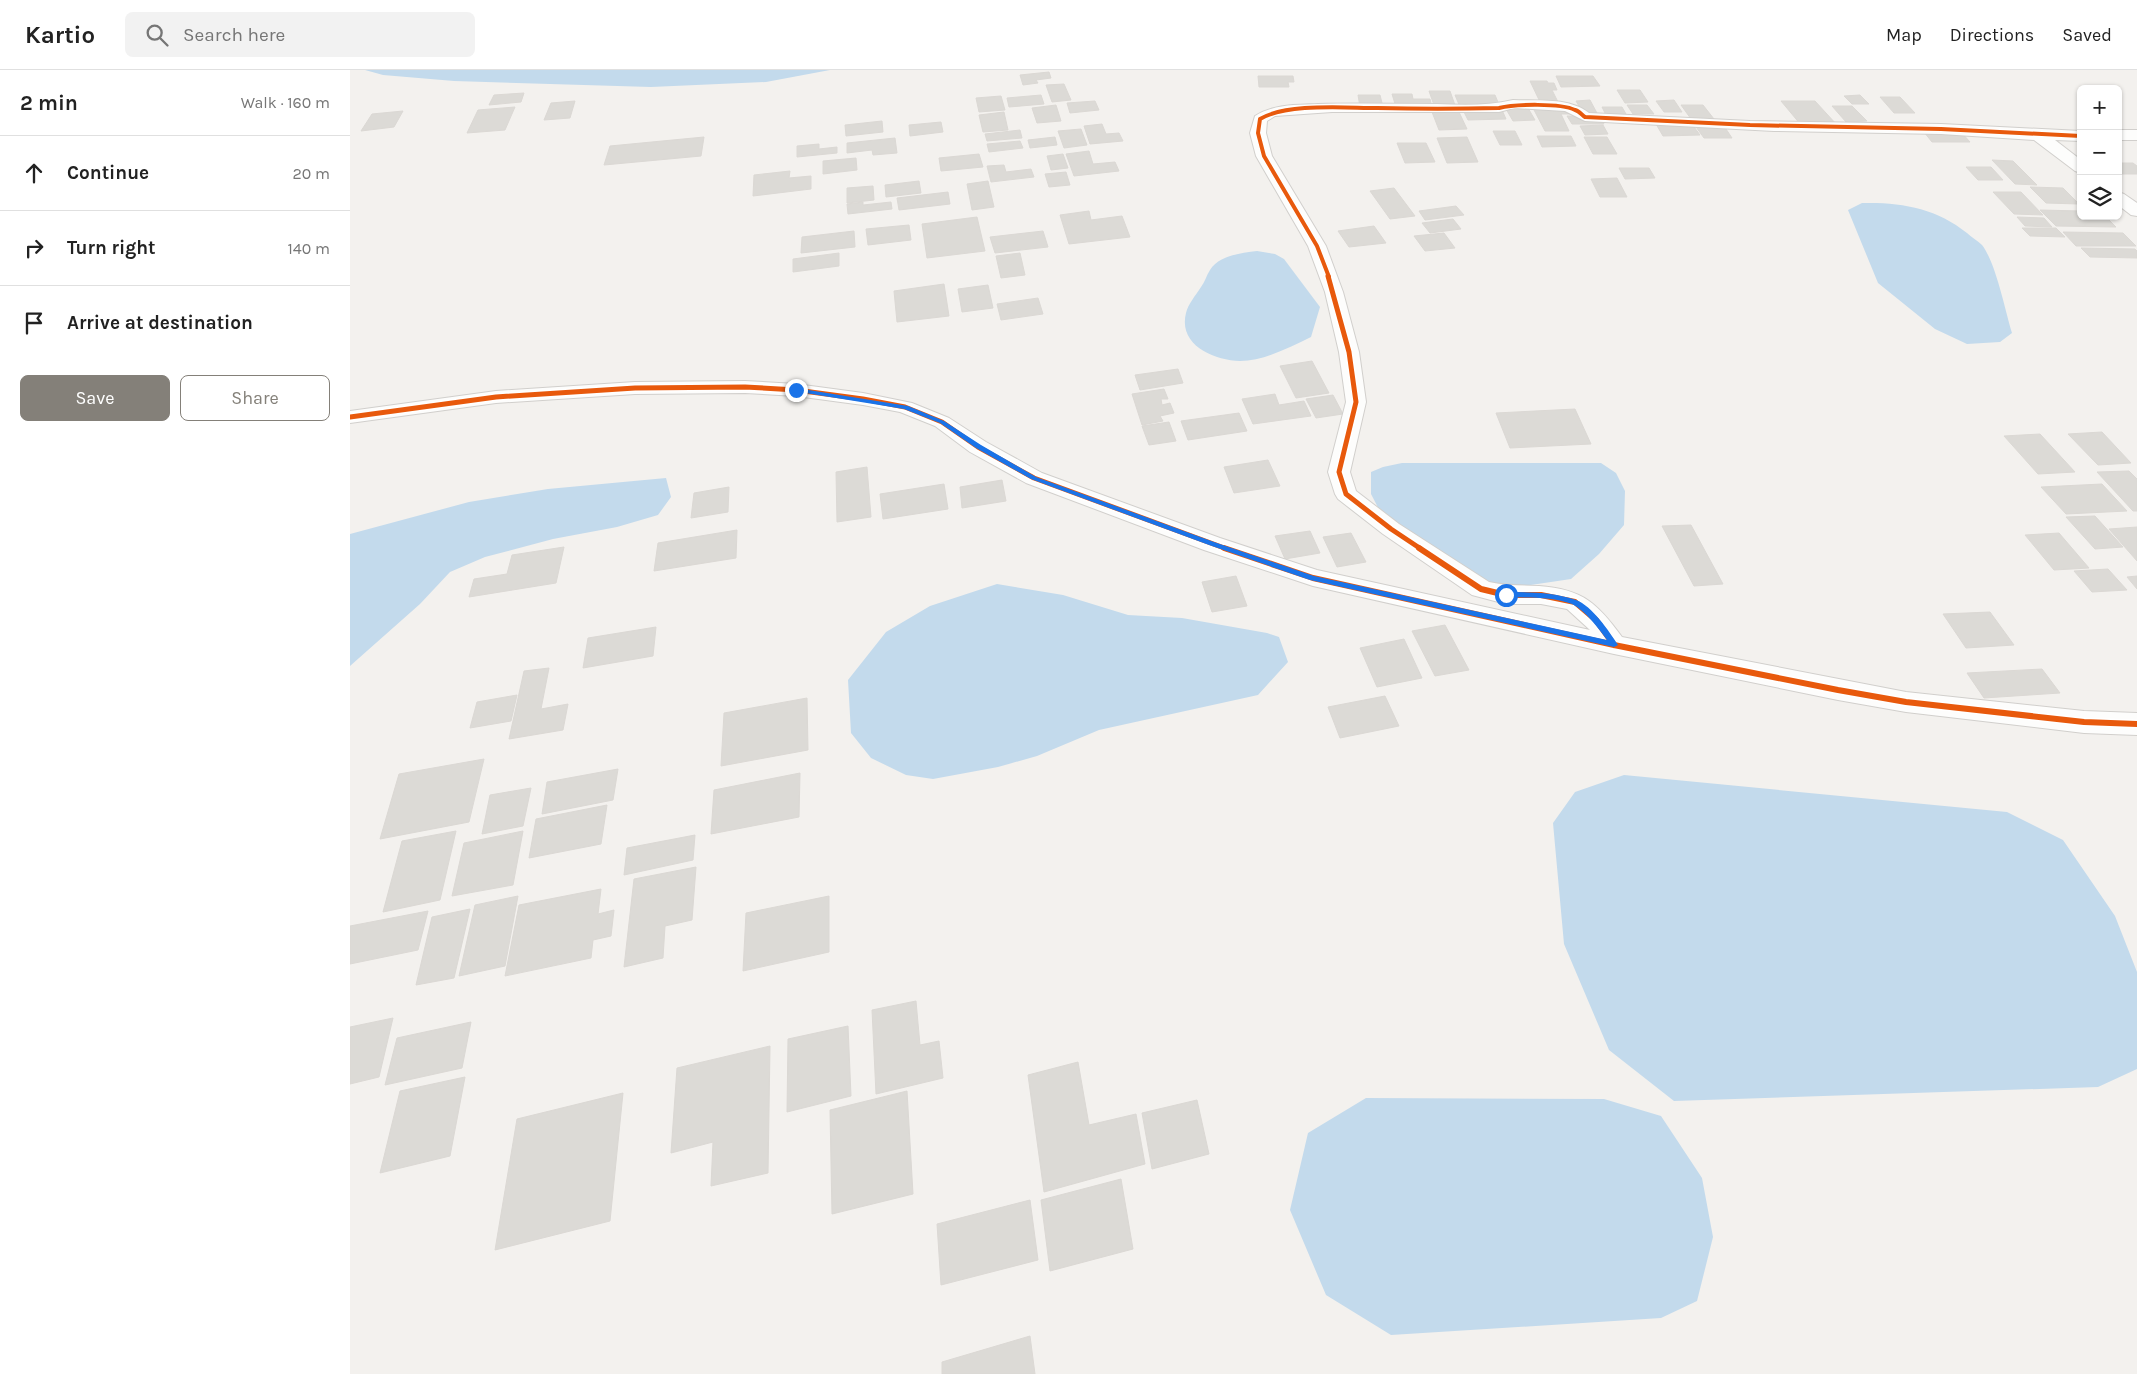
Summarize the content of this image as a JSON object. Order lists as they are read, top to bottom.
{
  "page": {
    "header": "Kartio",
    "search": "Search here",
    "nav": ["Map", "Directions", "Saved"],
    "heading": ["2 min", "Walk · 160 m"],
    "map_buttons": ["+", "−"],
    "list": [
      ["Continue", "20 m"],
      ["Turn right", "140 m"],
      "Arrive at destination"
    ],
    "buttons": ["Save", "Share"]
  }
}
